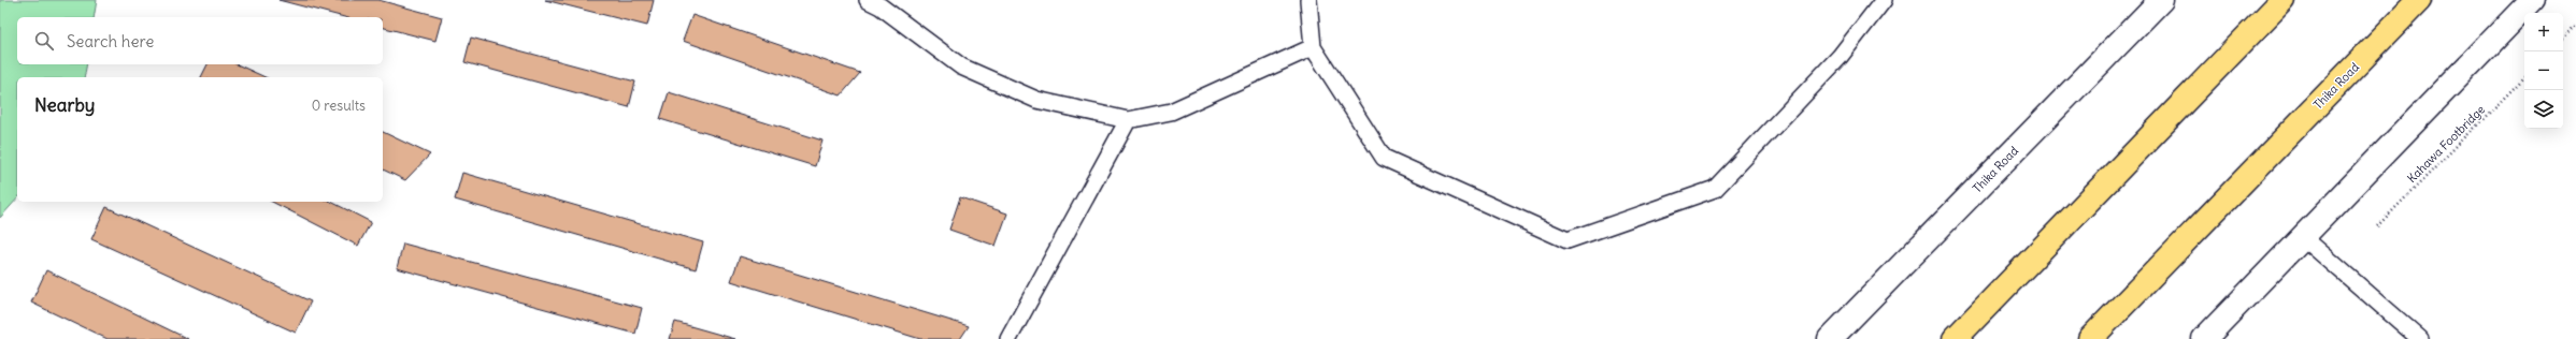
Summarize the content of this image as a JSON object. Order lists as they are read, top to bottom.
{
  "streets": {
    "highway": ["Thika Road"],
    "path": ["Kahawa Footbridge"]
  },
  "page": {
    "map_buttons": ["+", "−"],
    "search": "Search here",
    "heading": ["Nearby", "0 results"]
  }
}
